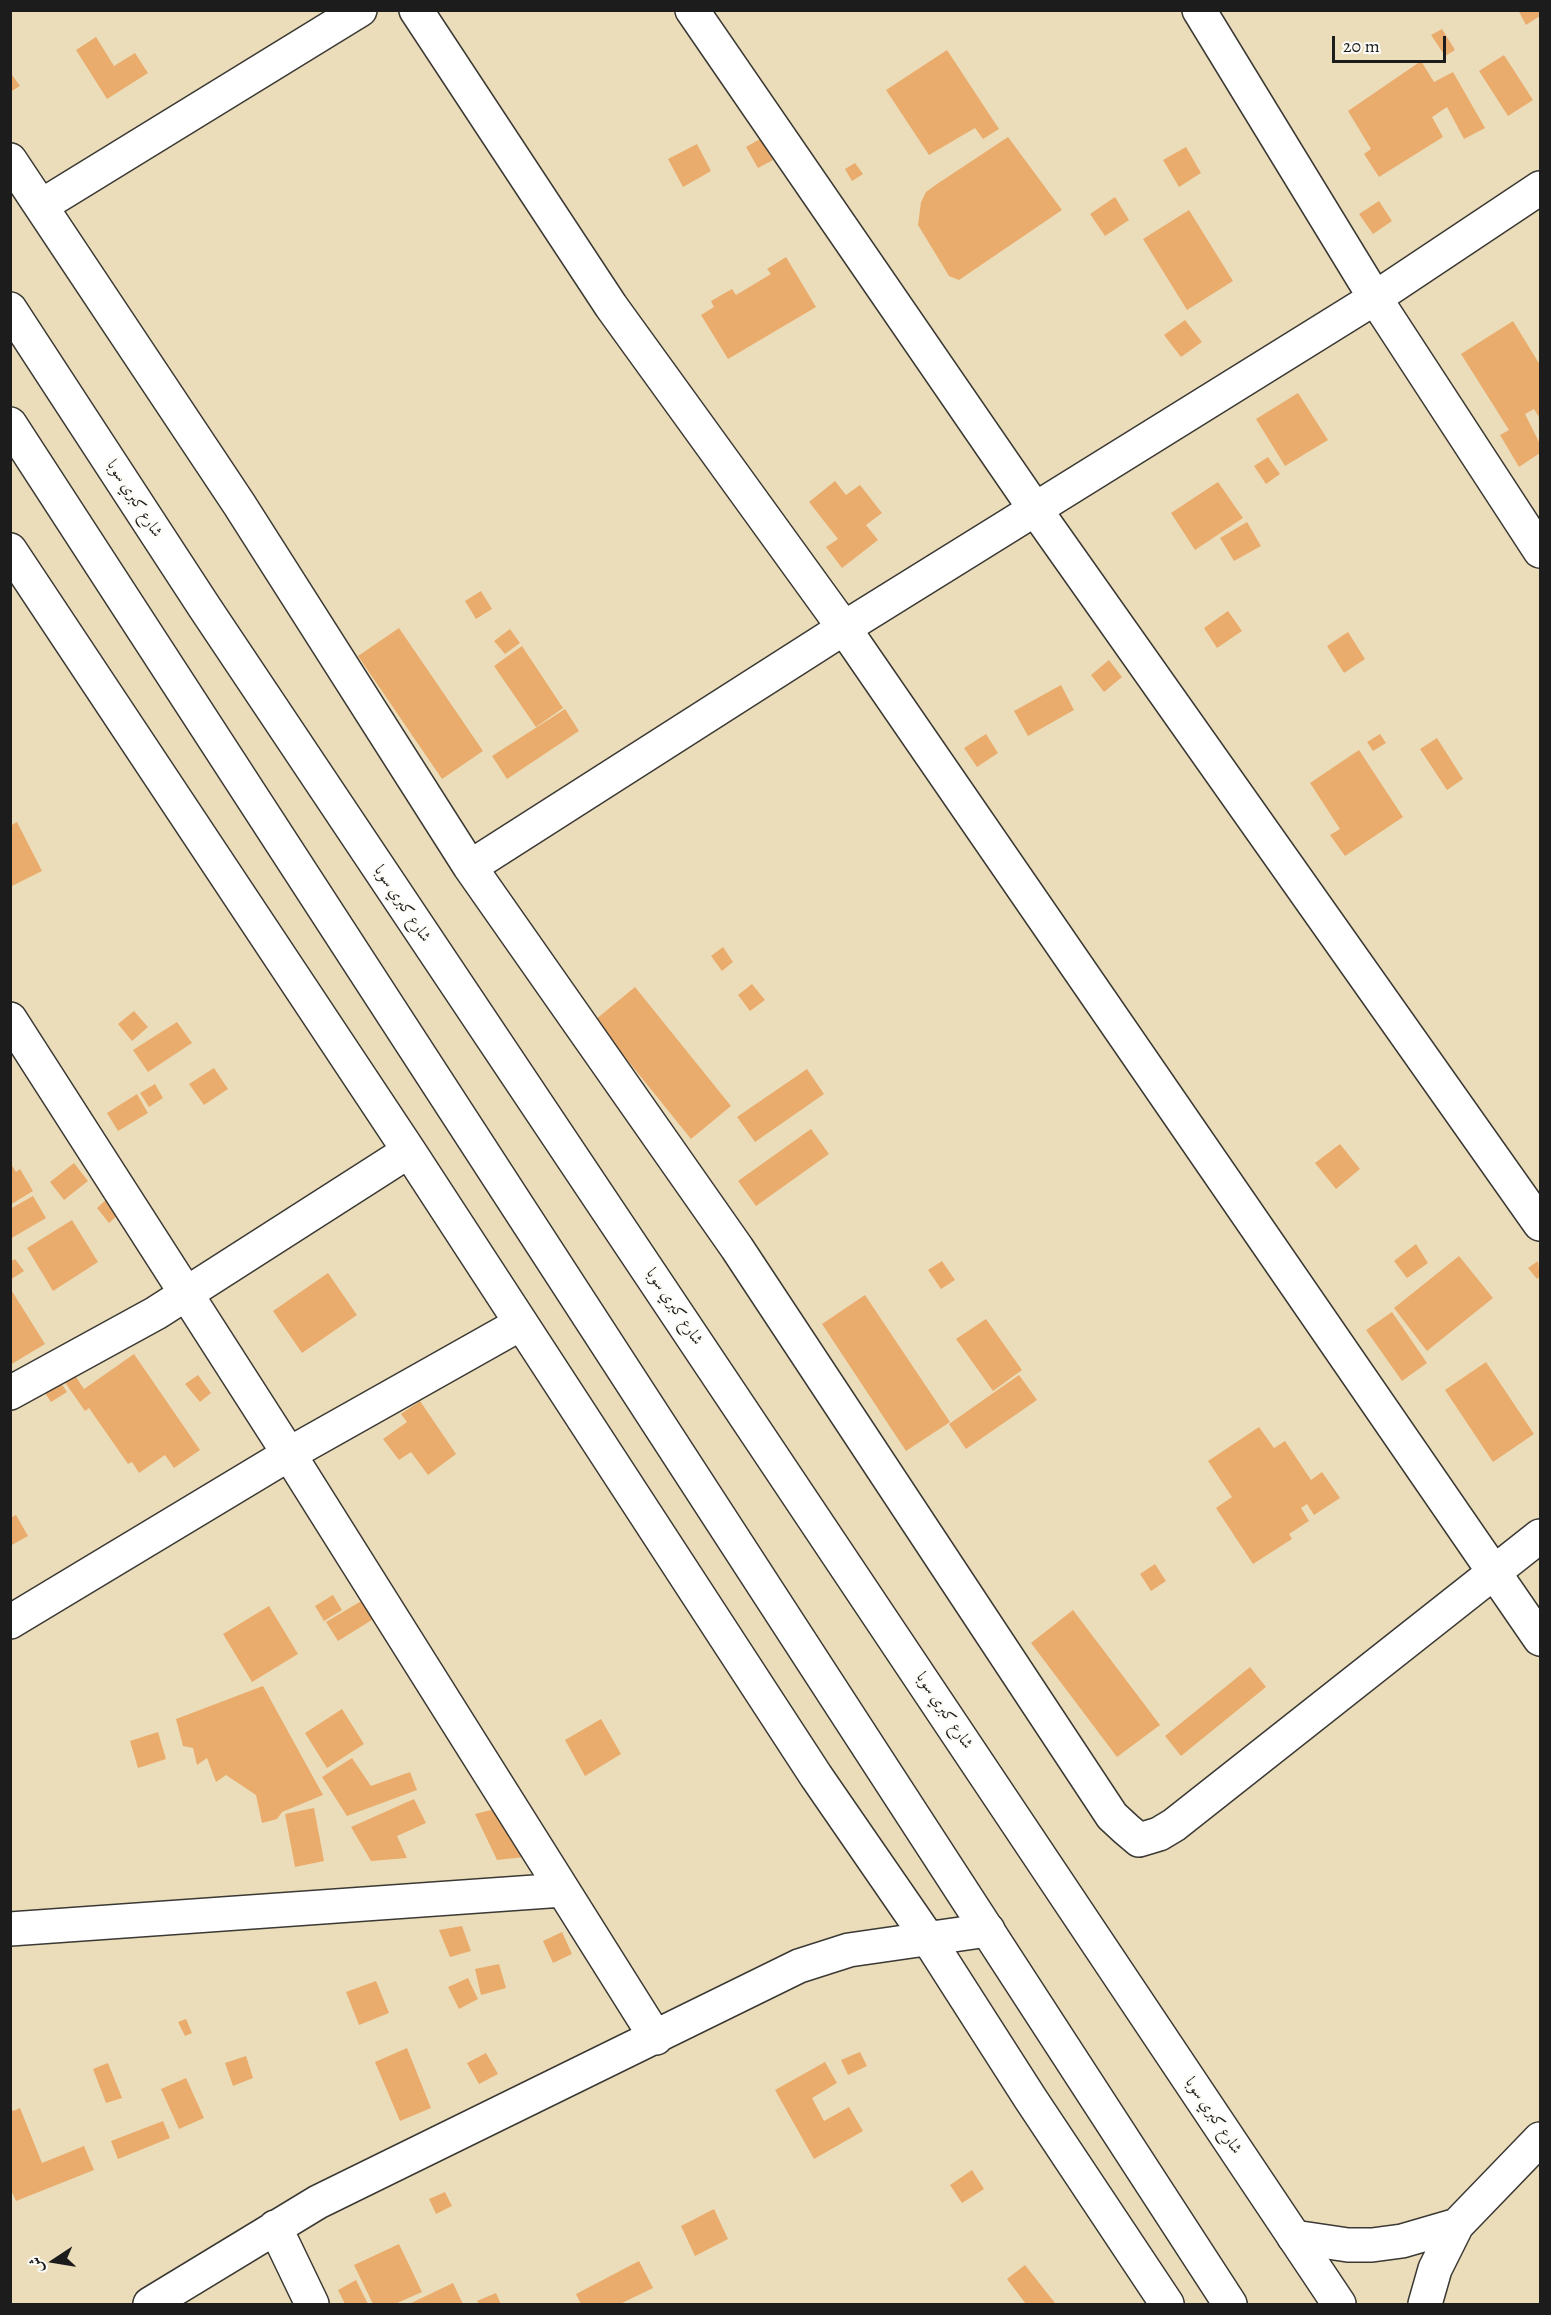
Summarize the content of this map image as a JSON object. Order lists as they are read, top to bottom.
{
  "streets": {
    "main road": ["شارع كبري سوبا"]
  },
  "scale_bar": "20 m",
  "north": "left"
}
